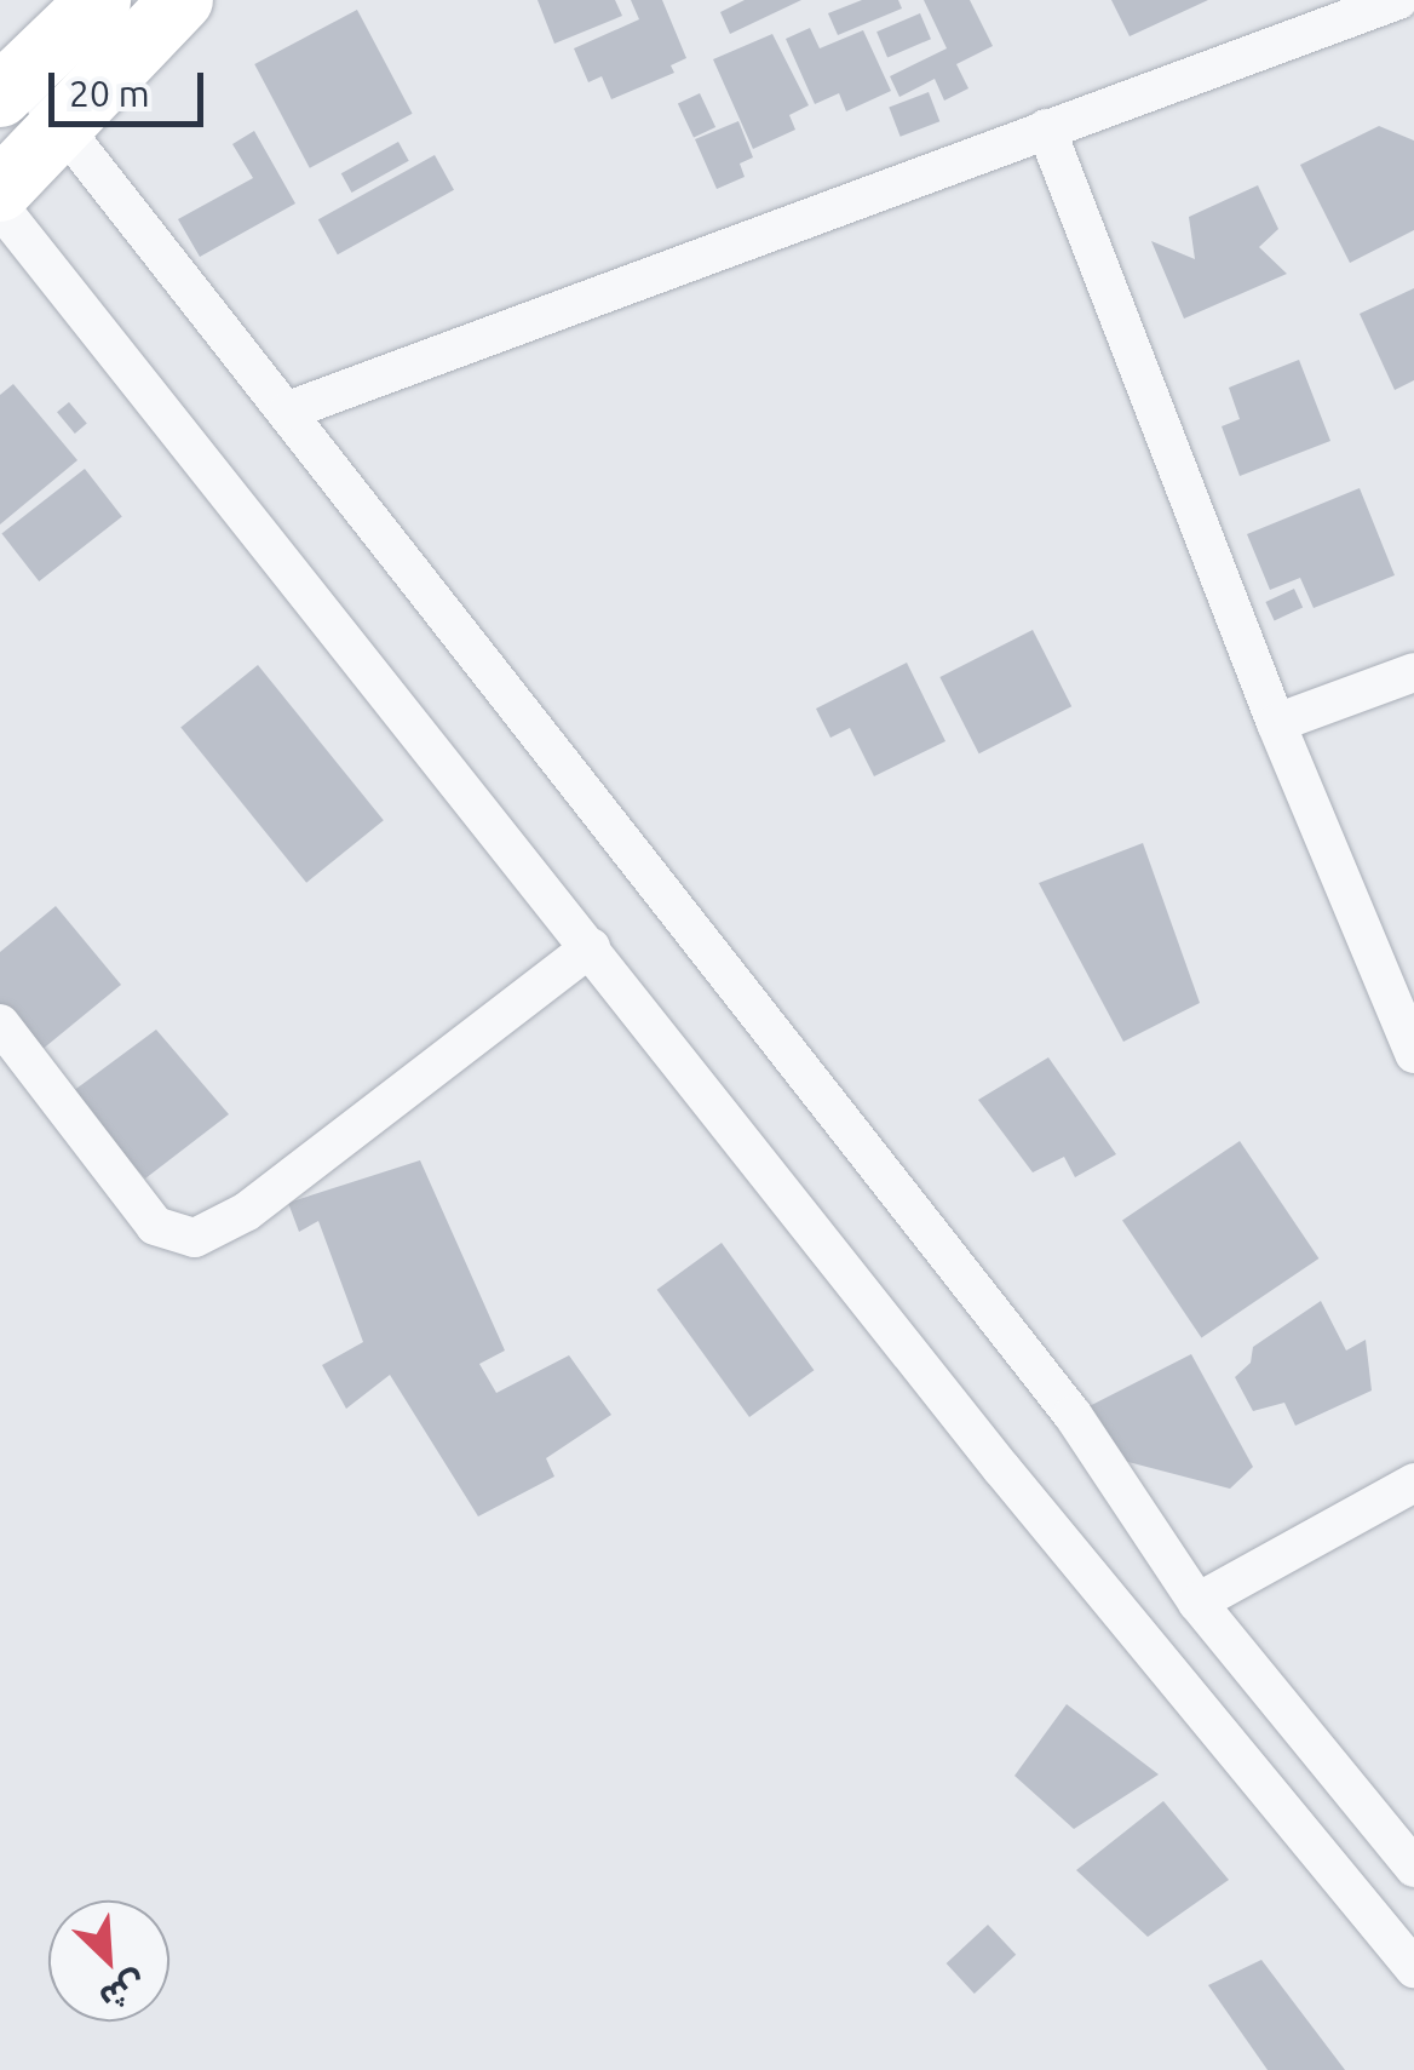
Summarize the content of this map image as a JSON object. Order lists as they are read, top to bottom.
{
  "scale_bar": "20 m",
  "north": "bottom right"
}
